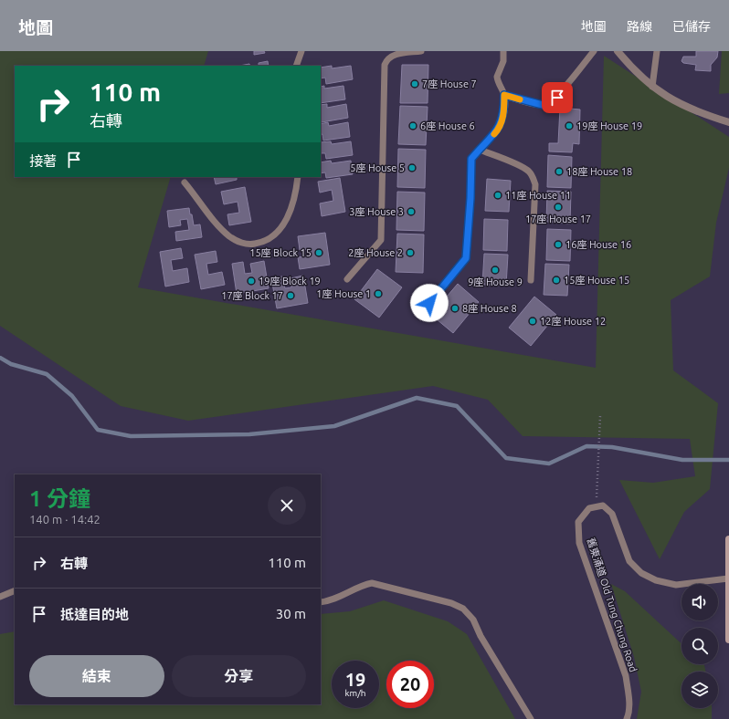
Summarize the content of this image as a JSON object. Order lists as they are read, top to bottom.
{
  "streets": {
    "lane": ["舊東涌道 Old Tung Chung Road"]
  },
  "places": [
    "7座 House 7",
    "6座 House 6",
    "19座 House 19",
    "5座 House 5",
    "18座 House 18",
    "11座 House 11",
    "17座 House 17",
    "3座 House 3",
    "16座 House 16",
    "15座 Block 15",
    "2座 House 2",
    "9座 House 9",
    "15座 House 15",
    "19座 Block 19",
    "1座 House 1",
    "17座 Block 17",
    "8座 House 8",
    "12座 House 12"
  ],
  "page": {
    "header": "地圖",
    "nav": ["地圖", "路線", "已儲存"],
    "turn": ["110 m", "右轉"],
    "then": "接著",
    "heading": ["1 分鐘", "140 m · 14:42"],
    "list": [
      {
        "name": "右轉",
        "value": "110 m"
      },
      {
        "name": "抵達目的地",
        "value": "30 m"
      }
    ],
    "buttons": ["結束", "分享"],
    "speed": "19 km/h",
    "limit": "20"
  }
}
